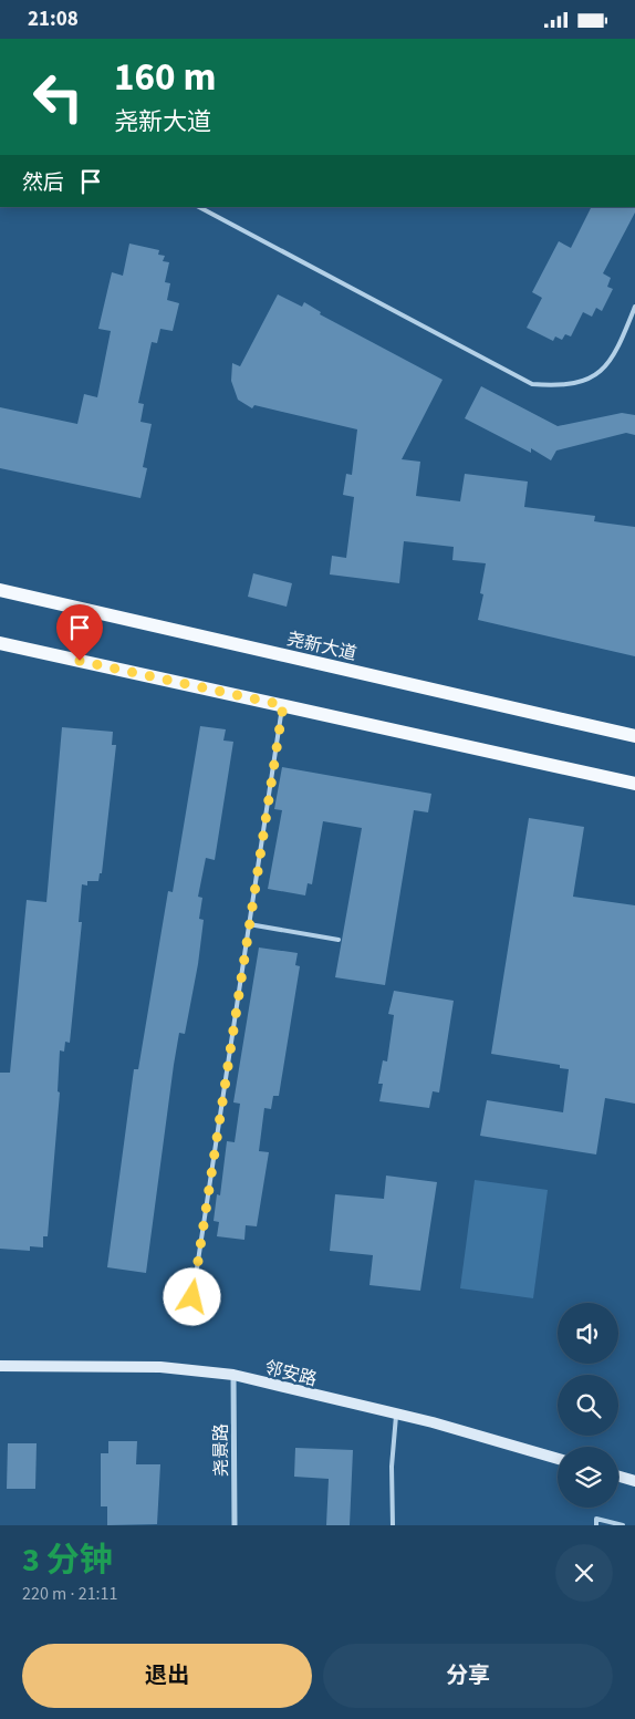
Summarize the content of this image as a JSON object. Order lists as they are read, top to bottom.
{
  "streets": {
    "main road": ["尧新大道"],
    "street": ["邻安路", "尧景路"]
  },
  "crossings": [
    ["邻安路", "尧景路"]
  ],
  "page": {
    "status": "21:08",
    "turn": ["160 m", "尧新大道"],
    "then": "然后",
    "heading": ["3 分钟", "220 m · 21:11"],
    "buttons": ["退出", "分享"]
  }
}
